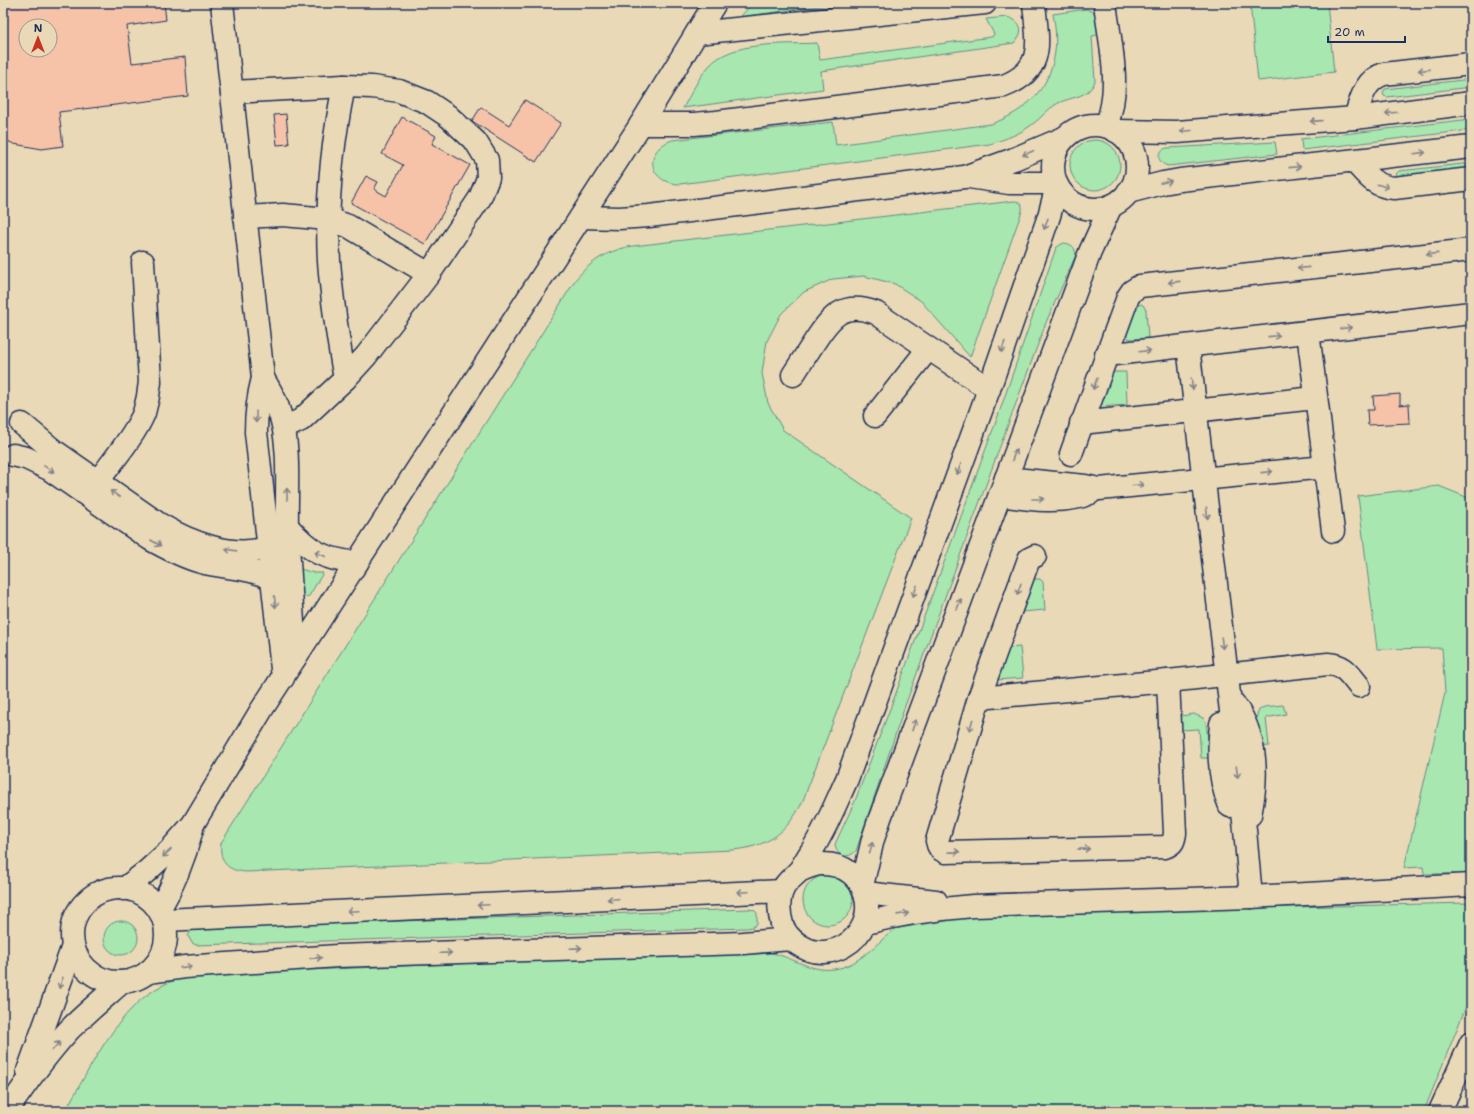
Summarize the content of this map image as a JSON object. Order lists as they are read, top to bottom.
{
  "scale_bar": "20 m",
  "north": "top"
}
